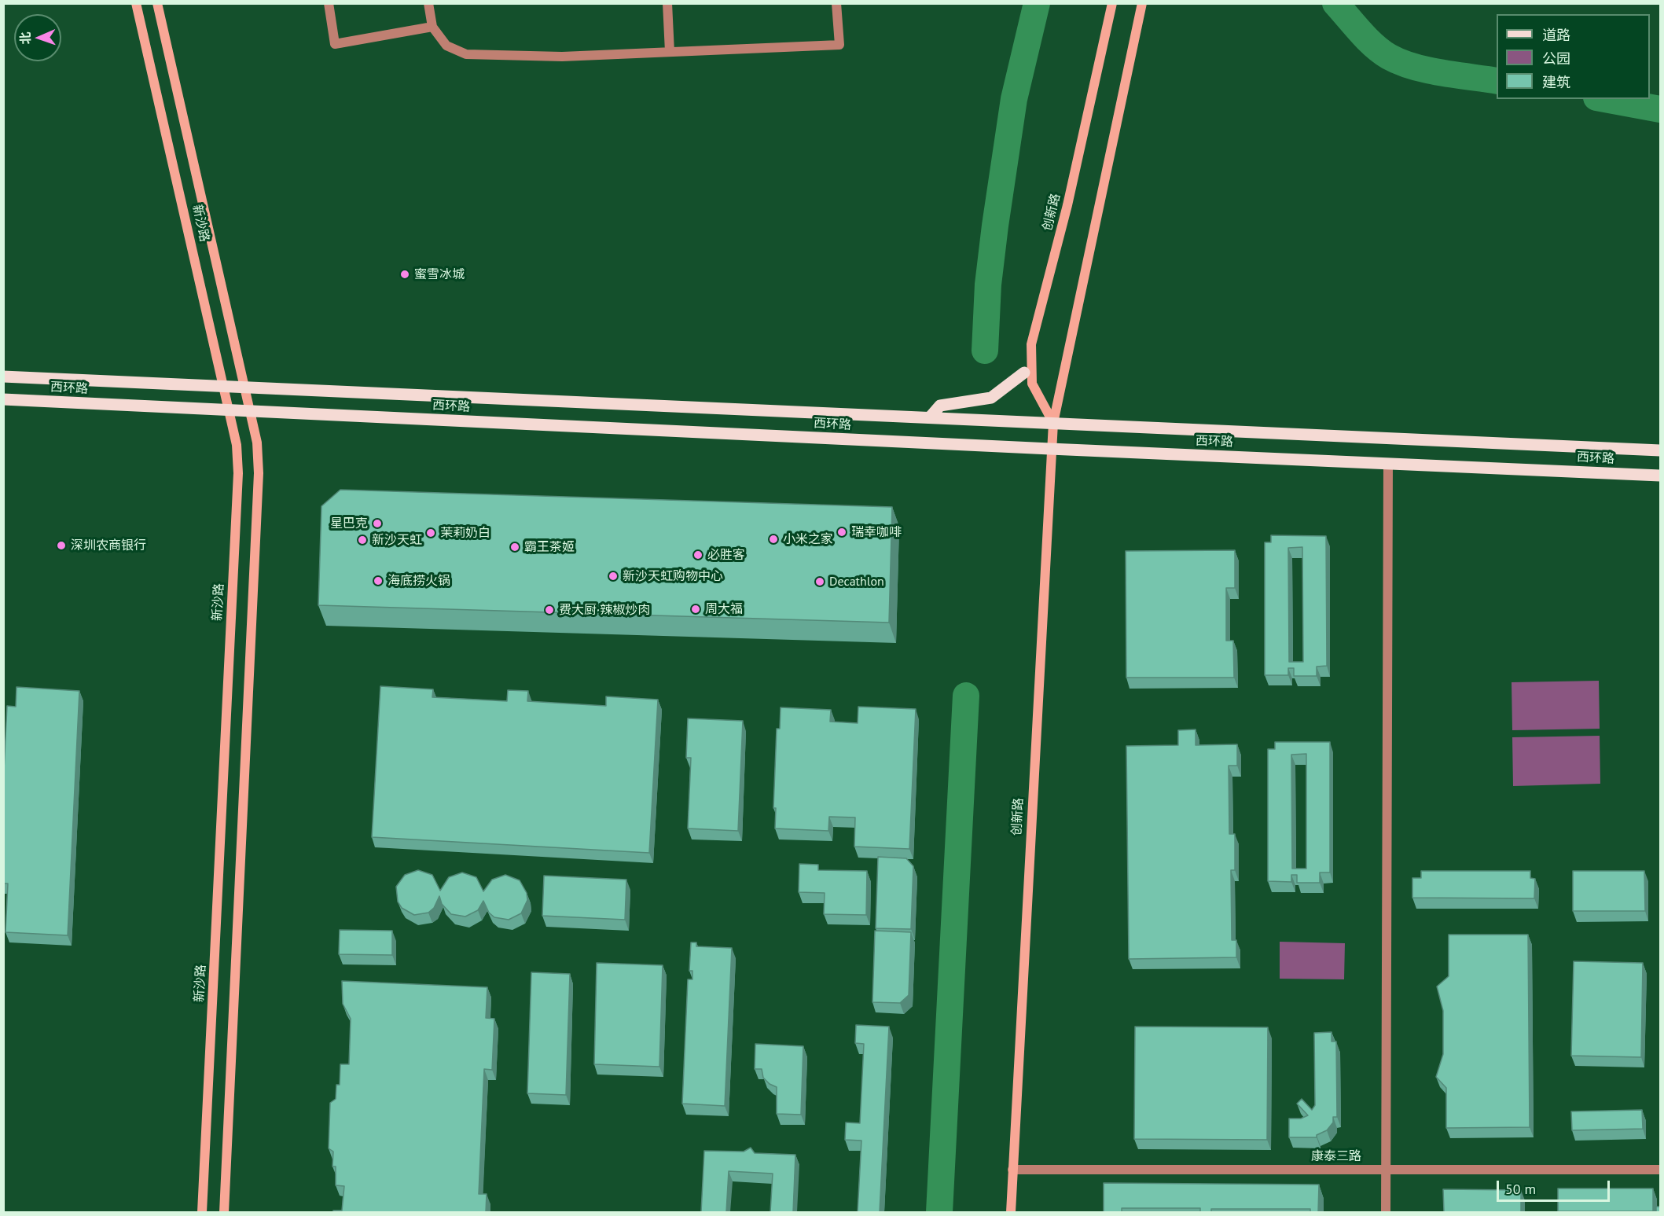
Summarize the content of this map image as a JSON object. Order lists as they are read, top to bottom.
{
  "streets": {
    "main road": ["创新路", "新沙路", "西环路"],
    "street": ["康泰三路"]
  },
  "crossings": [
    ["创新路", "西环路"],
    ["创新路", "康泰三路"],
    ["新沙路", "西环路"]
  ],
  "places": [
    "蜜雪冰城",
    "星巴克",
    "瑞幸咖啡",
    "茉莉奶白",
    "小米之家",
    "新沙天虹",
    "深圳农商银行",
    "霸王茶姬",
    "必胜客",
    "新沙天虹购物中心",
    "海底捞火锅",
    "Decathlon",
    "周大福",
    "费大厨·辣椒炒肉"
  ],
  "legend": ["道路", "公园", "建筑"],
  "scale_bar": "50 m",
  "north": "left"
}
